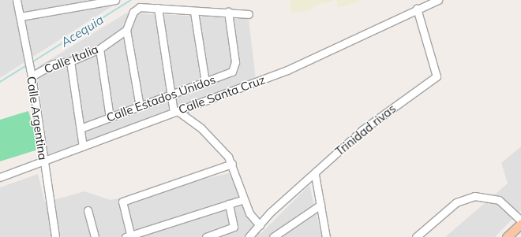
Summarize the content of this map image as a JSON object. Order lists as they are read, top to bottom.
{
  "streets": {
    "street": [
      "Calle Italia",
      "Calle Santa Cruz",
      "Calle Estados Unidos",
      "Calle Argentina",
      "Trinidad rivas"
    ]
  },
  "crossings": [
    ["Calle Italia", "Calle Argentina"],
    ["Calle Santa Cruz", "Calle Argentina"],
    ["Calle Santa Cruz", "Trinidad rivas"]
  ],
  "water": ["Acequia"]
}
